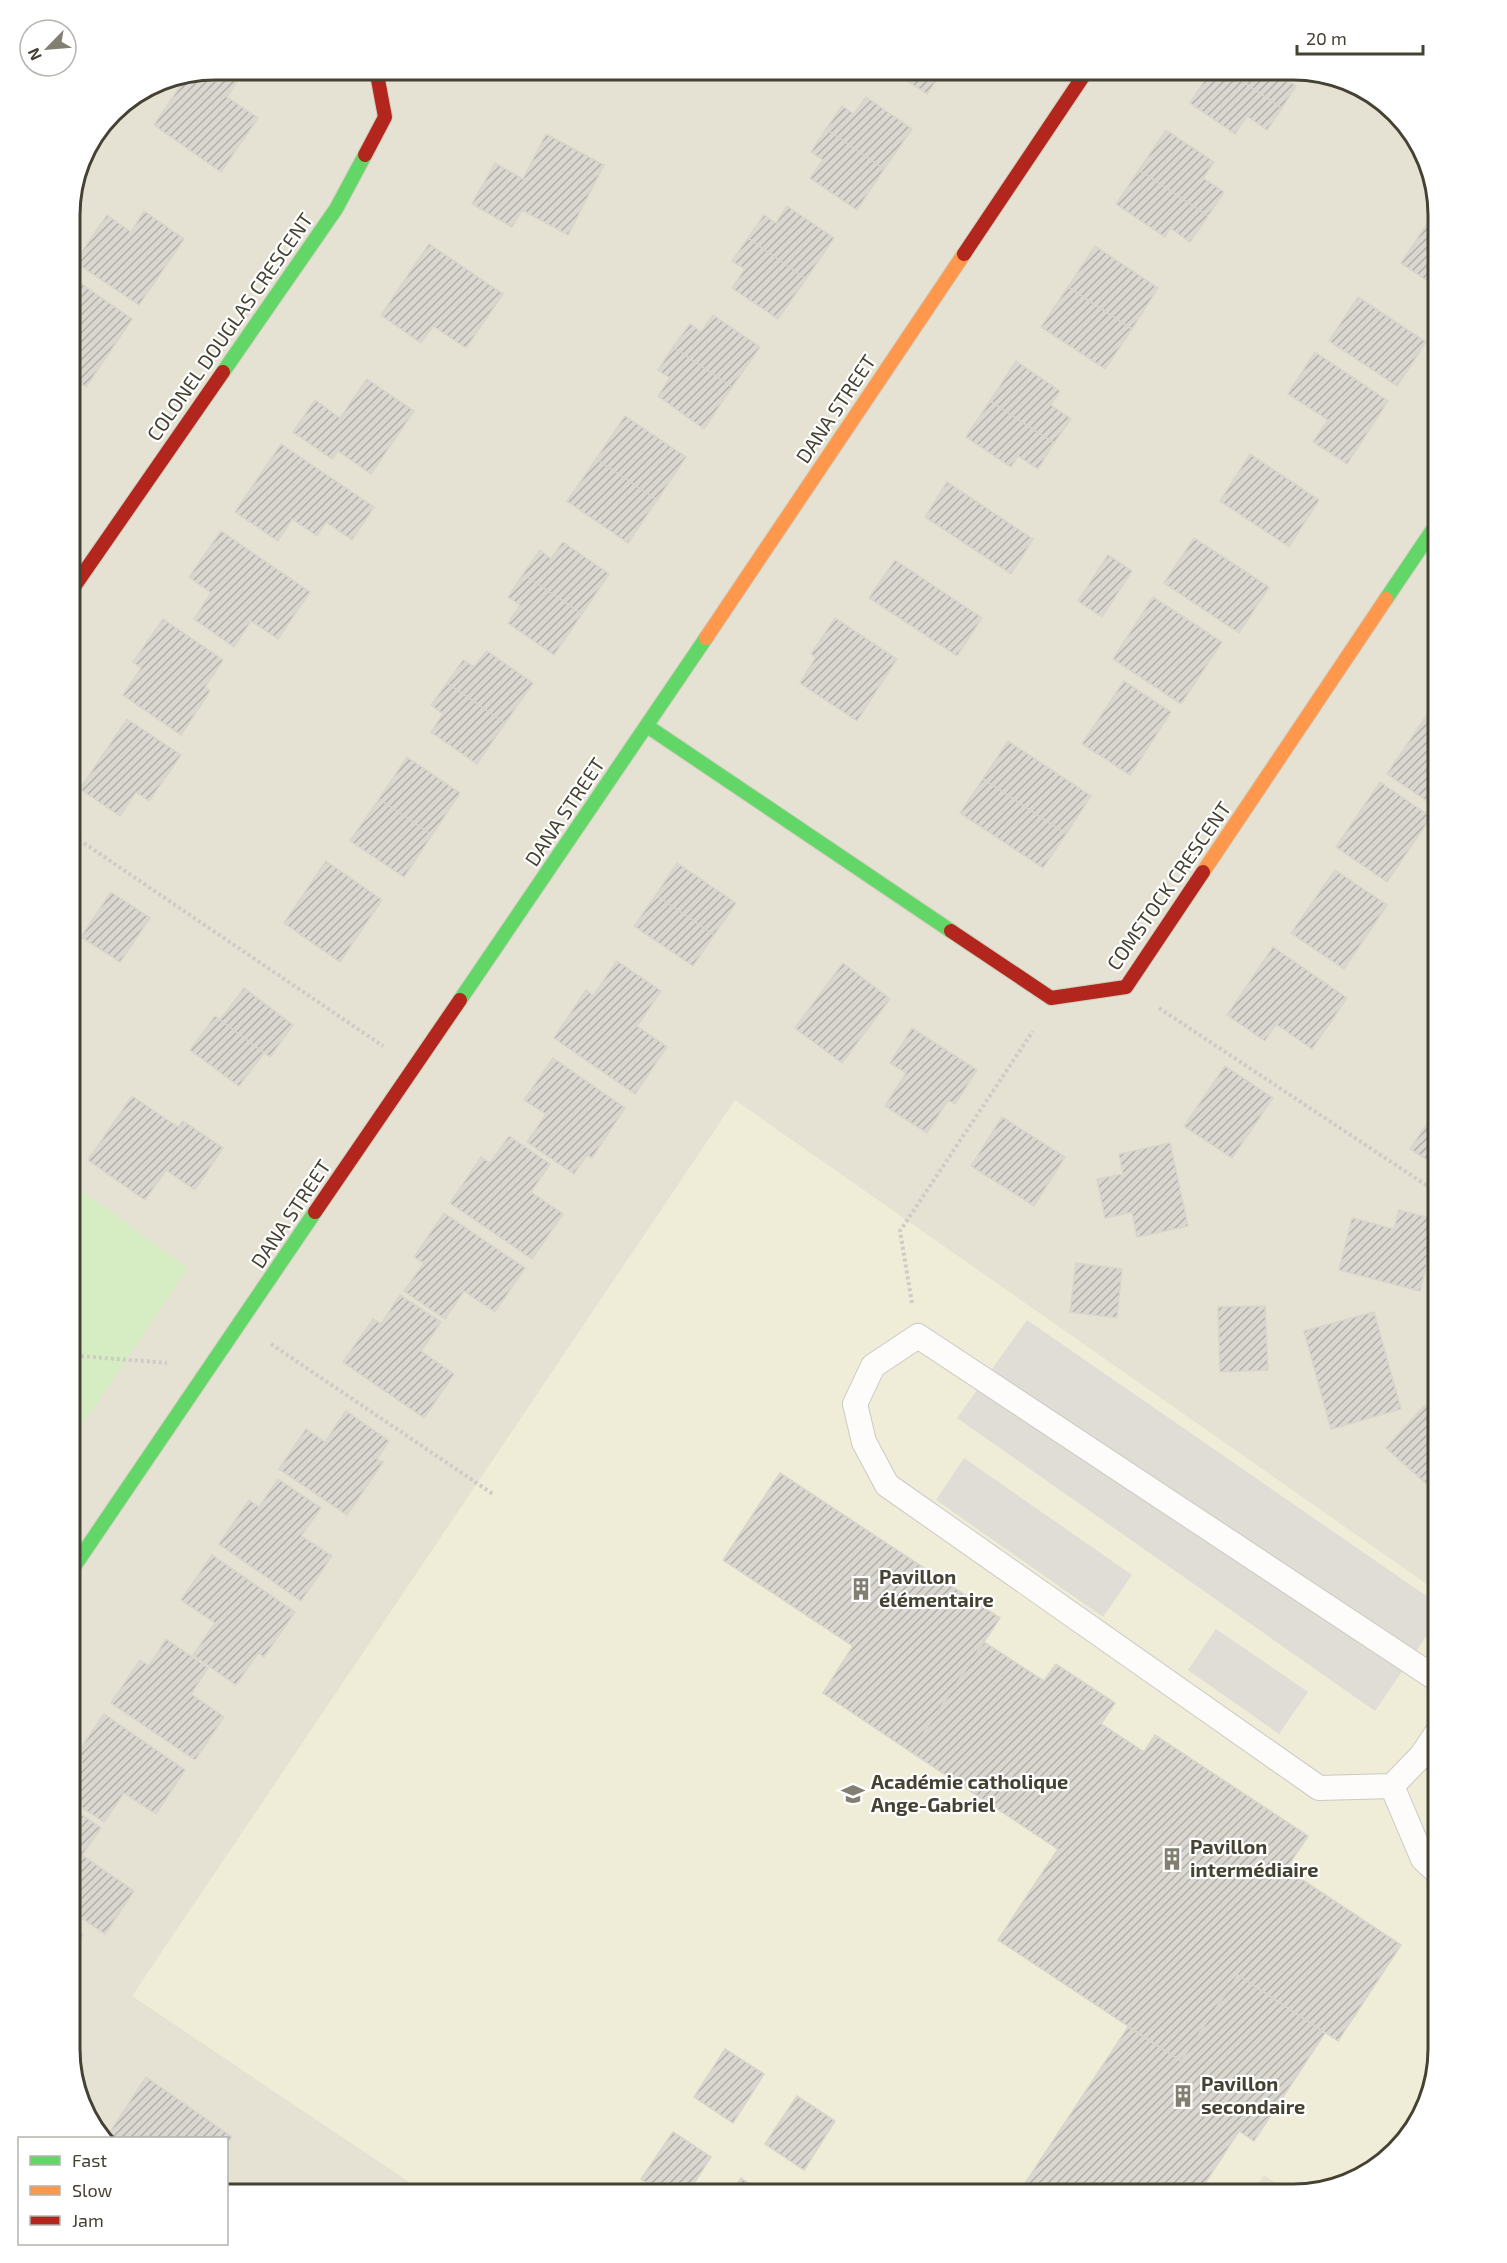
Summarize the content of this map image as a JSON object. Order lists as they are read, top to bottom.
{
  "streets": {
    "street": ["COLONEL DOUGLAS CRESCENT", "DANA STREET", "COMSTOCK CRESCENT"]
  },
  "places": {
    "building": ["Pavillon élémentaire", "Pavillon intermédiaire", "Pavillon secondaire"],
    "school or university": ["Académie catholique Ange-Gabriel"]
  },
  "legend": ["Fast", "Slow", "Jam"],
  "scale_bar": "20 m",
  "north": "bottom left"
}
